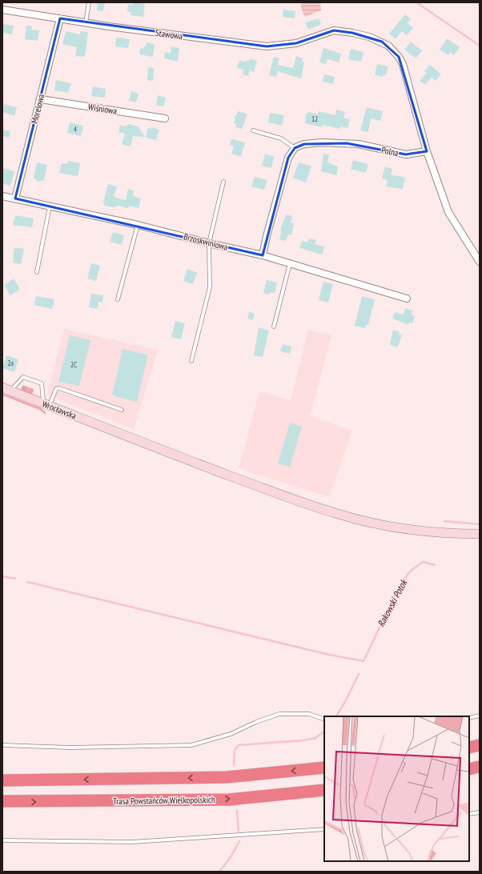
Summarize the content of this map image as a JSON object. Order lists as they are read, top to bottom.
{
  "streets": {
    "highway": ["Trasa Powstańców Wielkopolskich"],
    "main road": ["Wrocławska"],
    "street": [
      "Stawowa",
      "Morelowa",
      "Wiśniowa",
      "Polna",
      "Brzoskwiniowa"
    ]
  },
  "crossings": [
    ["Stawowa", "Morelowa"],
    ["Stawowa", "Polna"],
    ["Morelowa", "Wiśniowa"],
    ["Morelowa", "Brzoskwiniowa"]
  ],
  "water": ["Rakowski Potok"],
  "house_numbers": [
    "12",
    "4",
    "2a",
    "2C"
  ]
}
